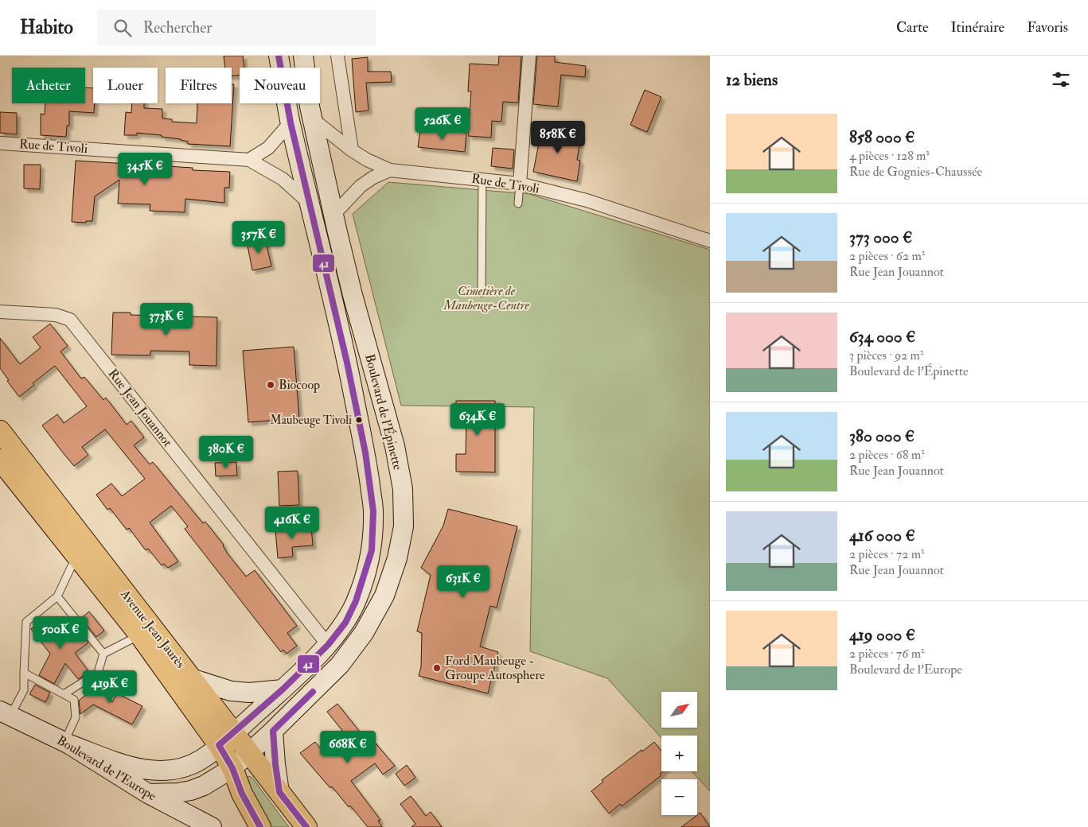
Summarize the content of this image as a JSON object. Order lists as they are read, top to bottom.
{
  "streets": {
    "main road": ["Avenue Jean Jaurès"],
    "street": [
      "Rue de Tivoli",
      "Rue Jean Jouannot",
      "Boulevard de l'Épinette",
      "Boulevard de l'Europe"
    ]
  },
  "crossings": [
    ["Rue de Tivoli", "Boulevard de l'Épinette"],
    ["Rue Jean Jouannot", "Boulevard de l'Épinette"],
    ["Boulevard de l'Épinette", "Avenue Jean Jaurès"],
    ["Boulevard de l'Épinette", "Boulevard de l'Europe"]
  ],
  "parks": ["Cimetière de Maubeuge-Centre"],
  "places": ["Biocoop", "Maubeuge Tivoli", "Ford Maubeuge - Groupe Autosphere"],
  "lines": ["transit line 41"],
  "north": "top right",
  "page": {
    "header": "Habito",
    "search": "Rechercher",
    "nav": ["Carte", "Itinéraire", "Favoris"],
    "heading": "12 biens",
    "chip": [
      "Acheter",
      "Louer",
      "Filtres",
      "Nouveau"
    ],
    "list": [
      {
        "name": "858 000 €",
        "note": "4 pièces · 128 m² · Rue de Gognies-Chaussée"
      },
      {
        "name": "373 000 €",
        "note": "2 pièces · 62 m² · Rue Jean Jouannot"
      },
      {
        "name": "634 000 €",
        "note": "3 pièces · 92 m² · Boulevard de l'Épinette"
      },
      {
        "name": "380 000 €",
        "note": "2 pièces · 68 m² · Rue Jean Jouannot"
      },
      {
        "name": "416 000 €",
        "note": "2 pièces · 72 m² · Rue Jean Jouannot"
      },
      {
        "name": "419 000 €",
        "note": "2 pièces · 76 m² · Boulevard de l'Europe"
      }
    ],
    "price": [
      "526K €",
      "858K €",
      "345K €",
      "357K €",
      "373K €",
      "634K €",
      "380K €",
      "416K €",
      "631K €",
      "500K €",
      "419K €",
      "668K €"
    ],
    "map_buttons": ["+", "−"]
  }
}
